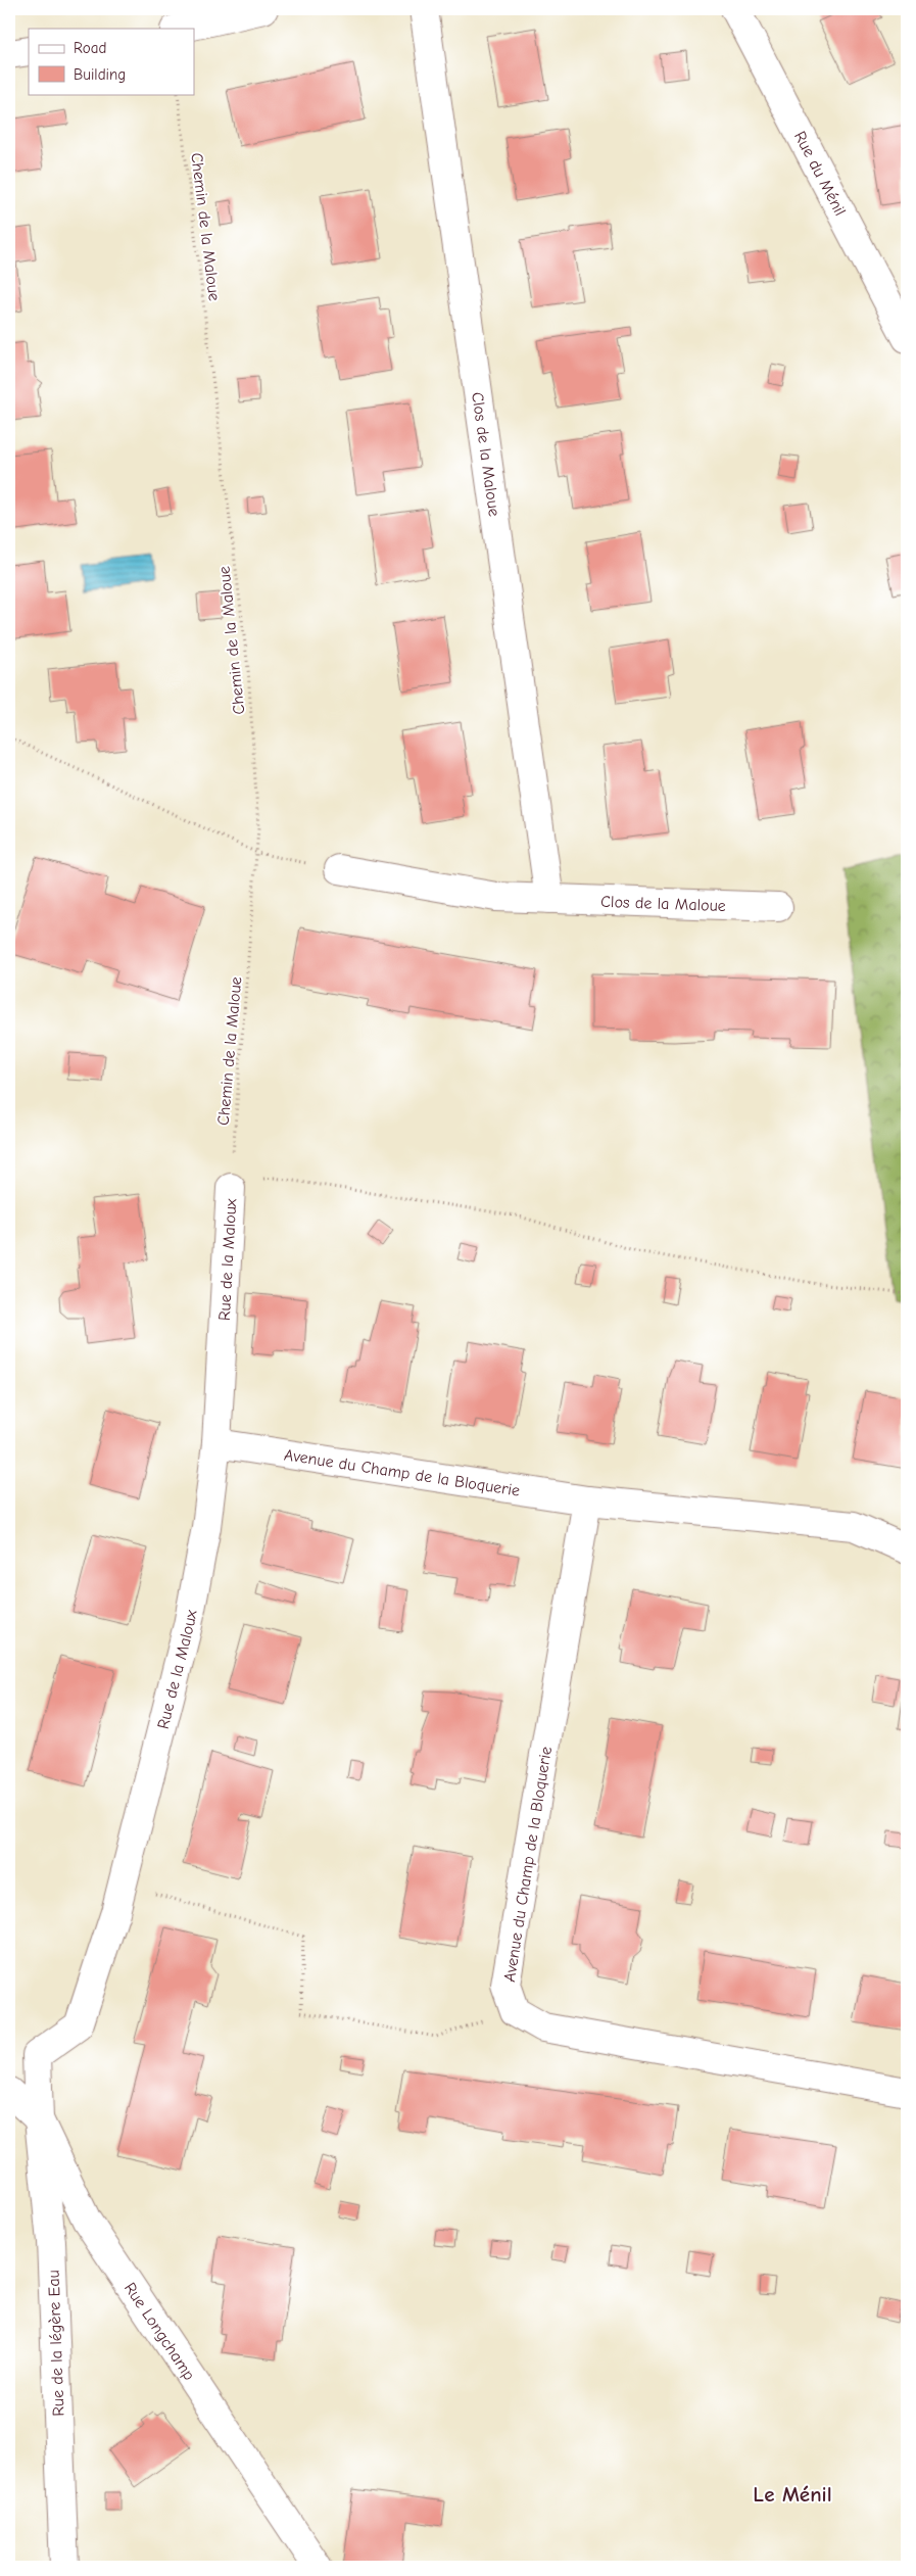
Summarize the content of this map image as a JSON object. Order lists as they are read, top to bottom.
{
  "streets": {
    "street": [
      "Rue du Ménil",
      "Clos de la Maloue",
      "Rue de la Maloux",
      "Avenue du Champ de la Bloquerie",
      "Rue Longchamp",
      "Rue de la légère Eau"
    ],
    "path": ["Chemin de la Maloue"]
  },
  "crossings": [
    ["Chemin de la Maloue", "Rue de la Maloux"],
    ["Rue de la Maloux", "Avenue du Champ de la Bloquerie"],
    ["Rue de la Maloux", "Rue Longchamp"],
    ["Rue de la Maloux", "Rue de la légère Eau"],
    ["Rue Longchamp", "Rue de la légère Eau"]
  ],
  "districts": ["Le Ménil"],
  "legend": ["Road", "Building"]
}
